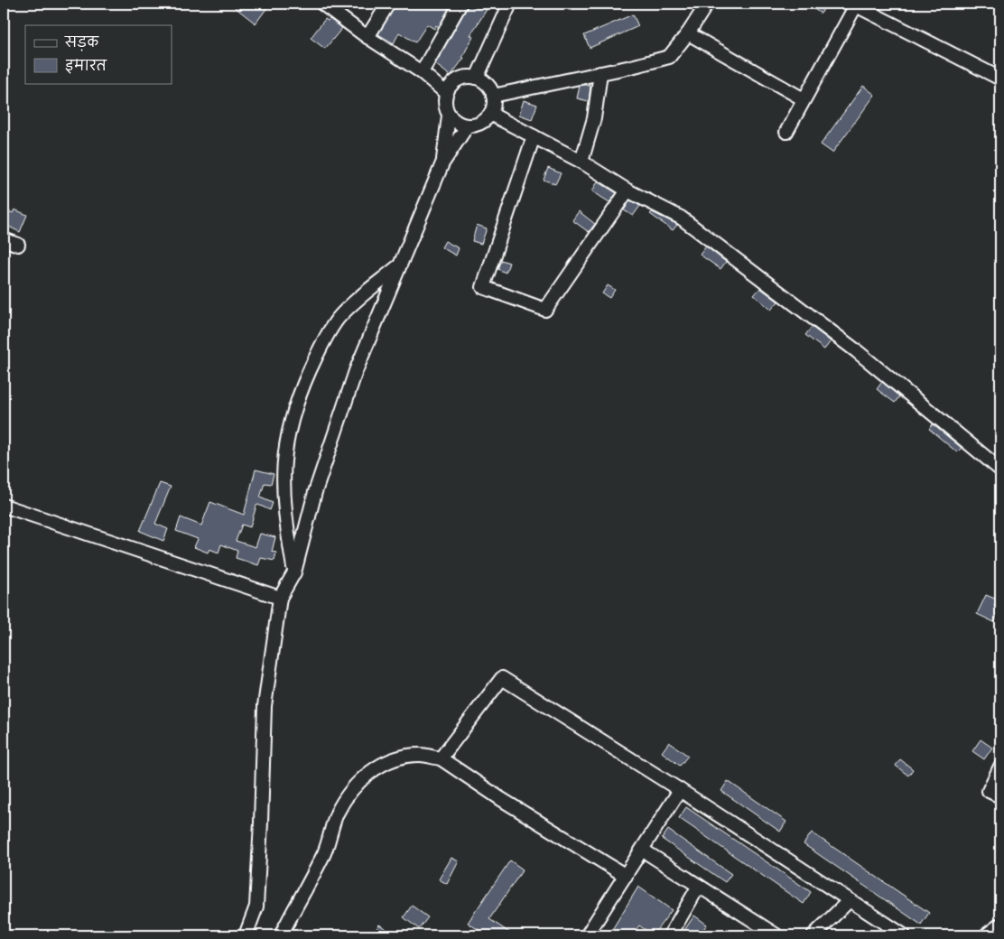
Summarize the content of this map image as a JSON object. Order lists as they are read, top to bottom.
{
  "legend": ["सड़क", "इमारत"]
}
